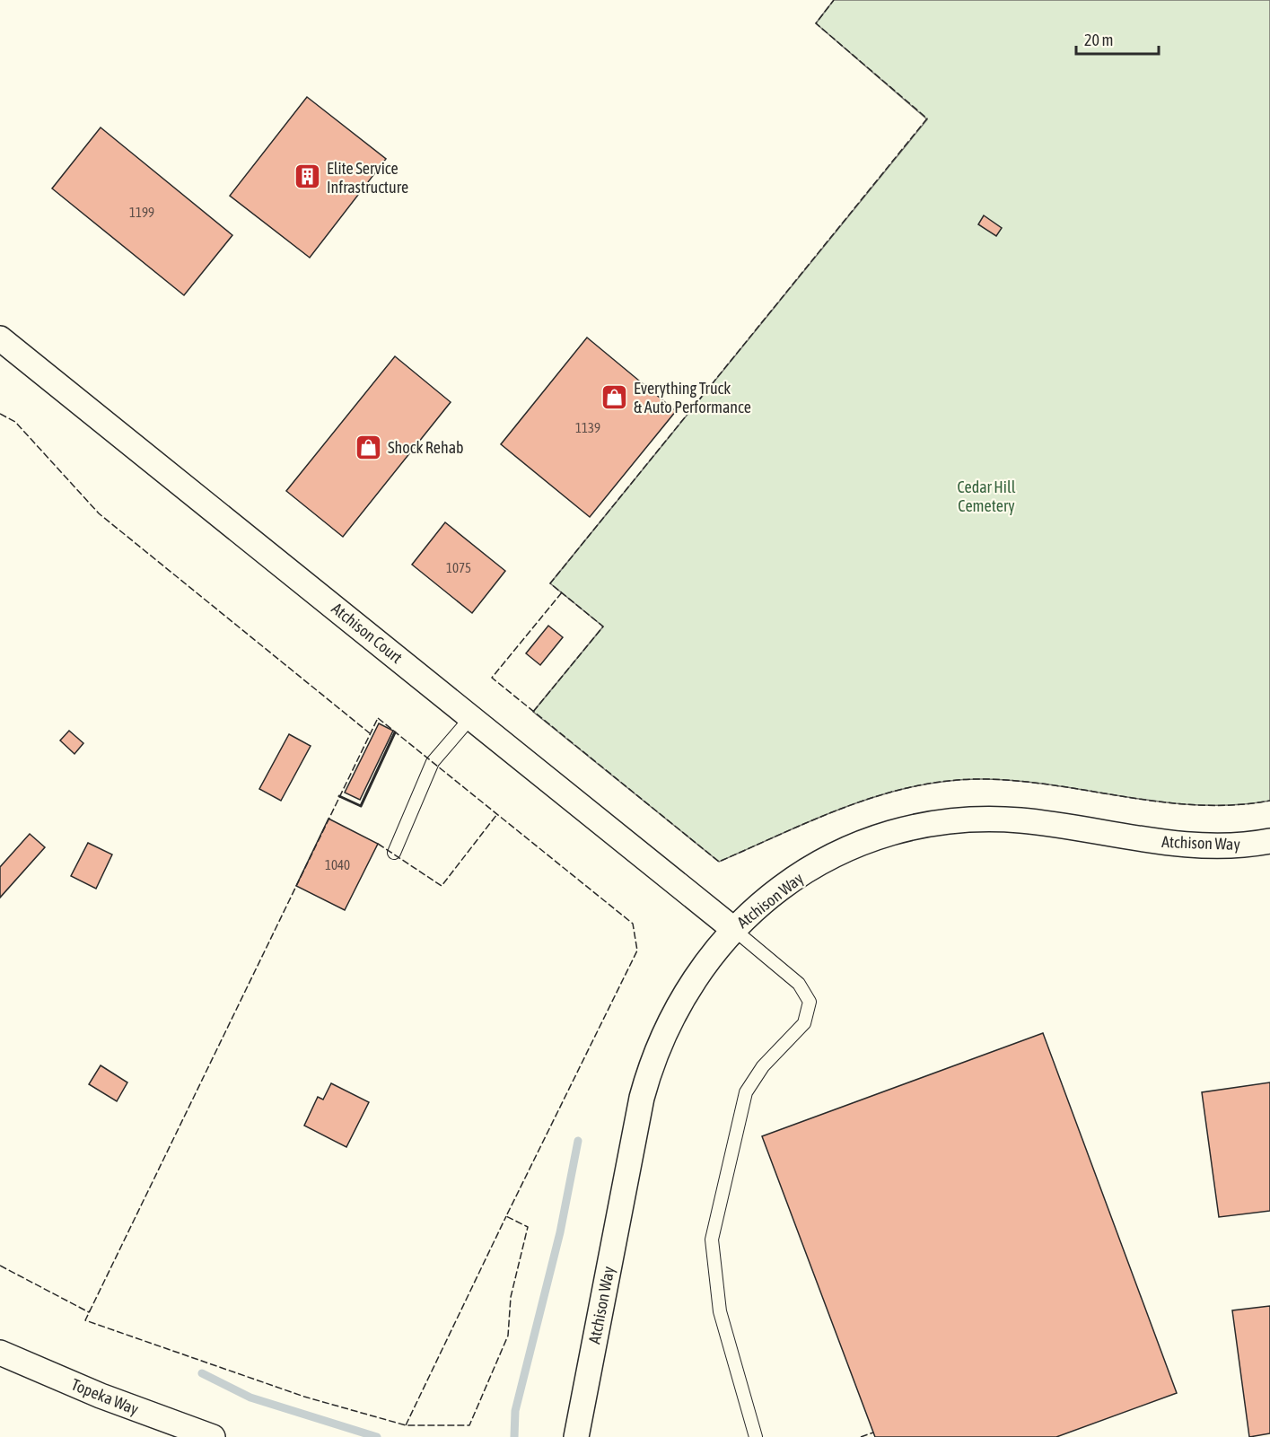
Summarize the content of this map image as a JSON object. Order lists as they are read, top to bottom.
{
  "streets": {
    "street": ["Atchison Court", "Atchison Way", "Topeka Way"]
  },
  "crossings": [
    ["Atchison Court", "Atchison Way"]
  ],
  "parks": ["Cedar Hill Cemetery"],
  "places": {
    "building": ["Elite Service Infrastructure"],
    "shop": ["Everything Truck & Auto Performance", "Shock Rehab"]
  },
  "house_numbers": [
    "1199",
    "1139",
    "1075",
    "1040"
  ],
  "scale_bar": "20 m"
}
